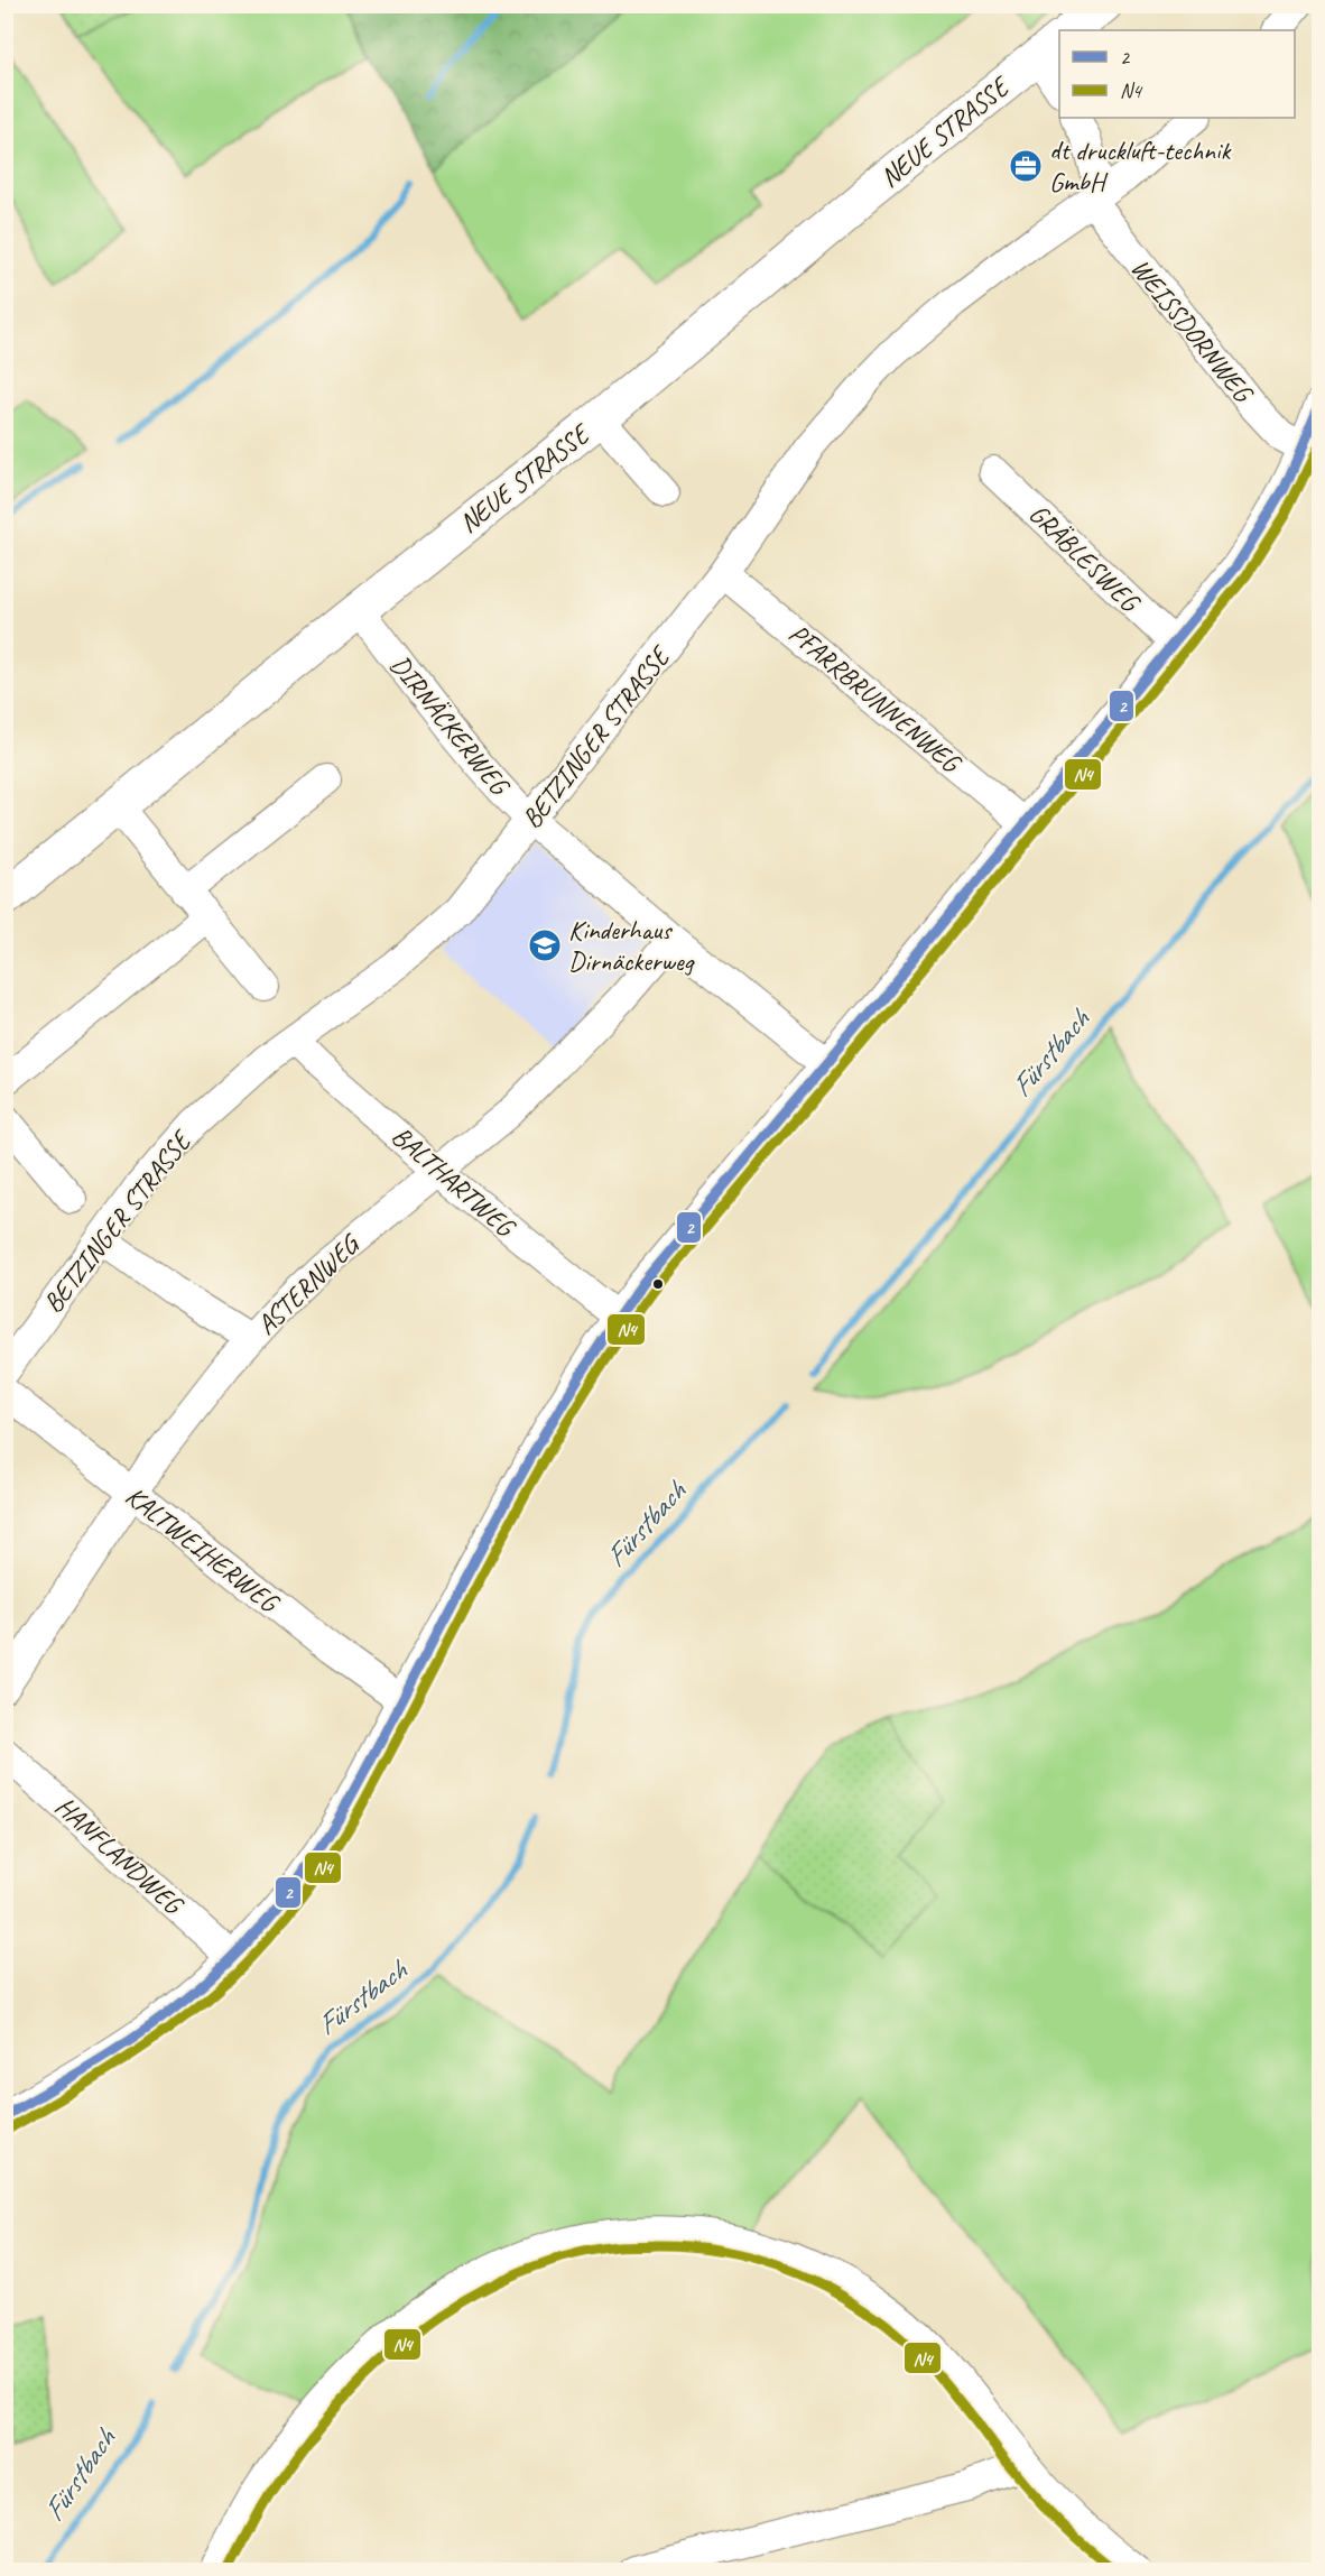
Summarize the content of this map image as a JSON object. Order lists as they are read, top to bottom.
{
  "streets": {
    "main road": ["NEUE STRASSE"],
    "street": [
      "WEISSDORNWEG",
      "GRÄBLESWEG",
      "PFARRBRUNNENWEG",
      "DIRNÄCKERWEG",
      "BETZINGER STRASSE",
      "BALTHARTWEG",
      "ASTERNWEG",
      "KALTWEIHERWEG",
      "HANFLANDWEG"
    ]
  },
  "crossings": [
    ["NEUE STRASSE", "DIRNÄCKERWEG"],
    ["WEISSDORNWEG", "BETZINGER STRASSE"],
    ["PFARRBRUNNENWEG", "BETZINGER STRASSE"],
    ["DIRNÄCKERWEG", "BETZINGER STRASSE"],
    ["DIRNÄCKERWEG", "ASTERNWEG"],
    ["BETZINGER STRASSE", "BALTHARTWEG"],
    ["BALTHARTWEG", "ASTERNWEG"],
    ["ASTERNWEG", "KALTWEIHERWEG"]
  ],
  "water": ["Fürstbach"],
  "places": {
    "office": ["dt druckluft-technik GmbH"],
    "school or university": ["Kinderhaus Dirnäckerweg"]
  },
  "lines": ["transit line 2", "transit line N4"],
  "legend": ["2", "N4"]
}
